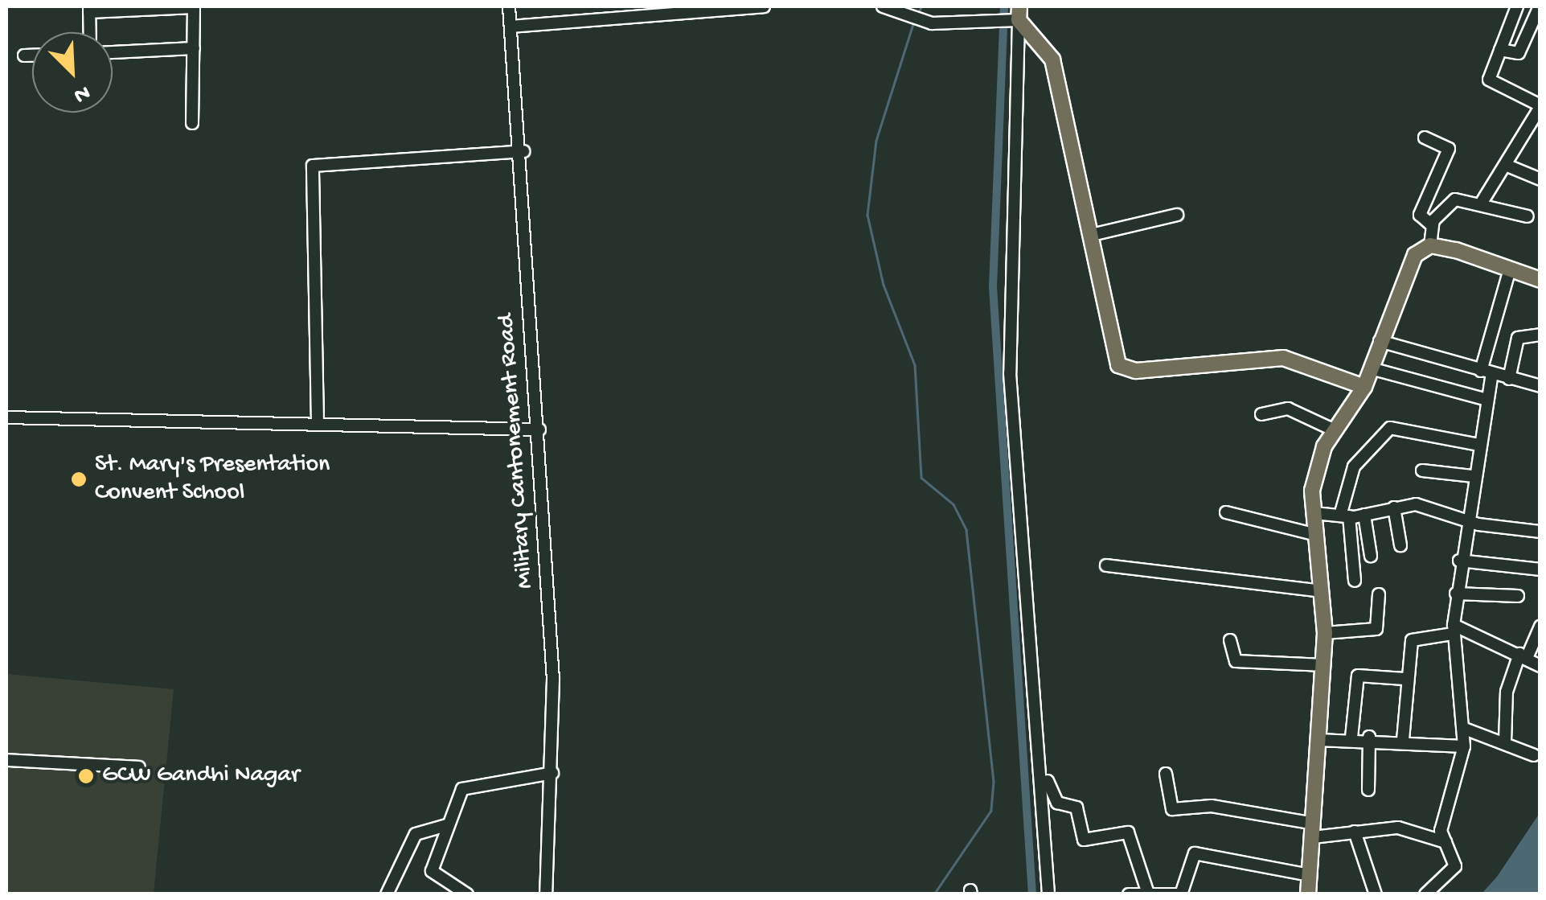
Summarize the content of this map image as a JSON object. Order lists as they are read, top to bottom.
{
  "streets": {
    "street": ["Military Cantonement Road"]
  },
  "places": ["St. Mary's Presentation Convent School", "GCW Gandhi Nagar"],
  "north": "bottom right"
}
